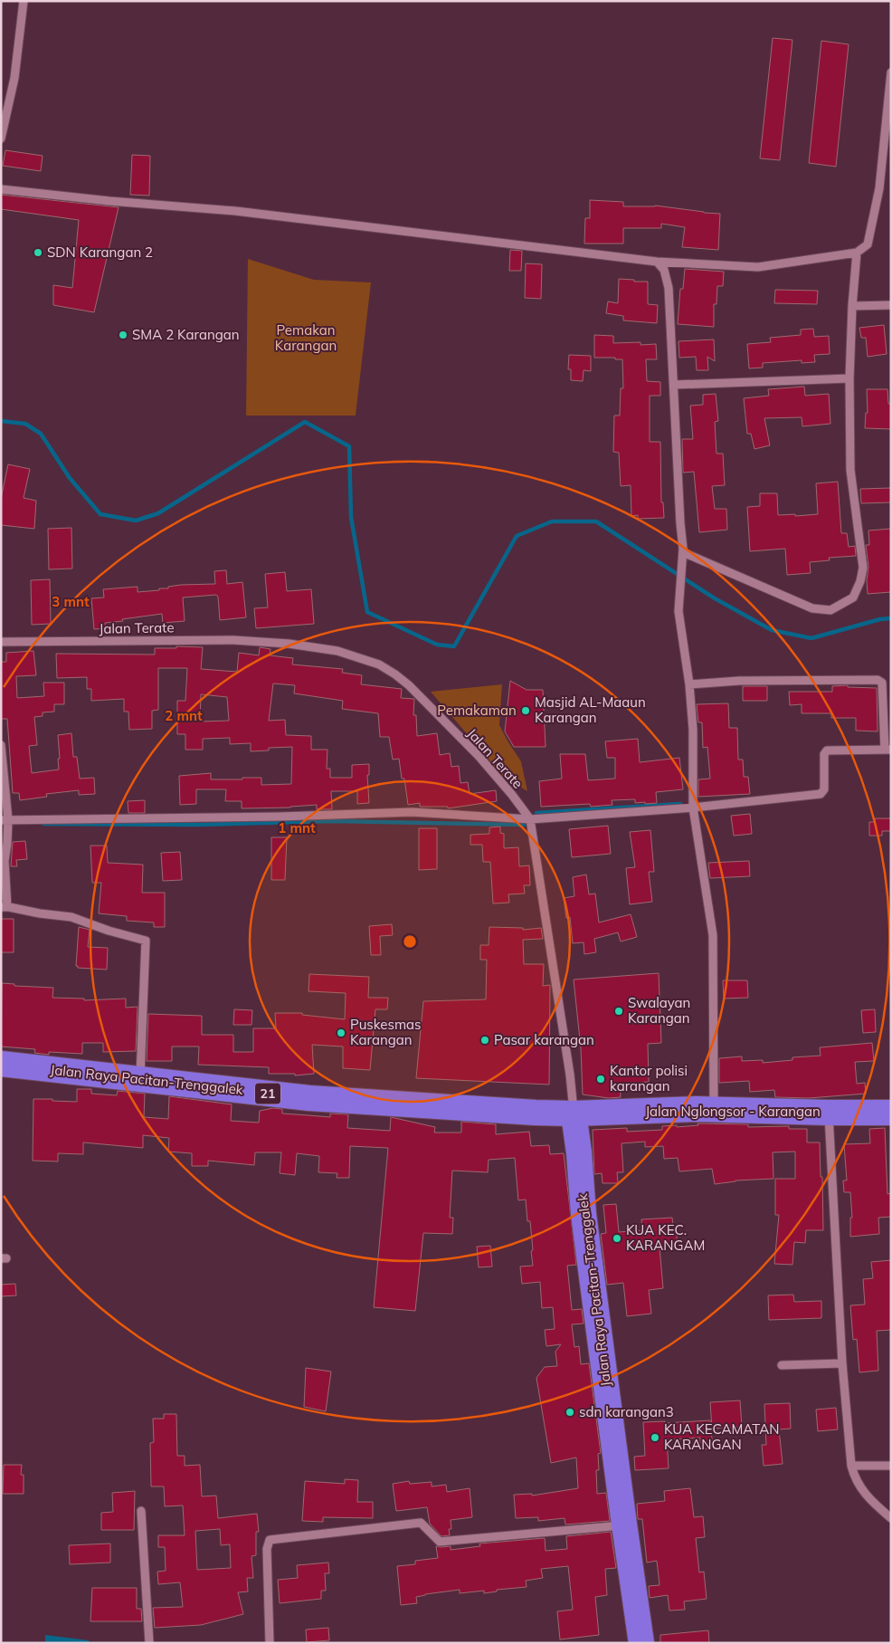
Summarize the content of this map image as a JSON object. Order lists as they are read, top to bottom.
{
  "streets": {
    "highway": ["Jalan Raya Pacitan-Trenggalek", "21", "Jalan Nglongsor - Karangan"],
    "street": ["Jalan Terate"]
  },
  "crossings": [
    ["Jalan Terate", "Jalan Raya Pacitan-Trenggalek"],
    ["Jalan Terate", "Jalan Nglongsor - Karangan"],
    ["Jalan Raya Pacitan-Trenggalek", "Jalan Nglongsor - Karangan"]
  ],
  "parks": ["Pemakan Karangan", "Pemakaman"],
  "places": [
    "SDN Karangan 2",
    "SMA 2 Karangan",
    "Masjid AL-Maaun Karangan",
    "Swalayan Karangan",
    "Puskesmas Karangan",
    "Pasar karangan",
    "Kantor polisi karangan",
    "KUA KEC. KARANGAM",
    "sdn karangan3",
    "KUA KECAMATAN KARANGAN"
  ],
  "rings": ["3 mnt", "2 mnt", "1 mnt"]
}
